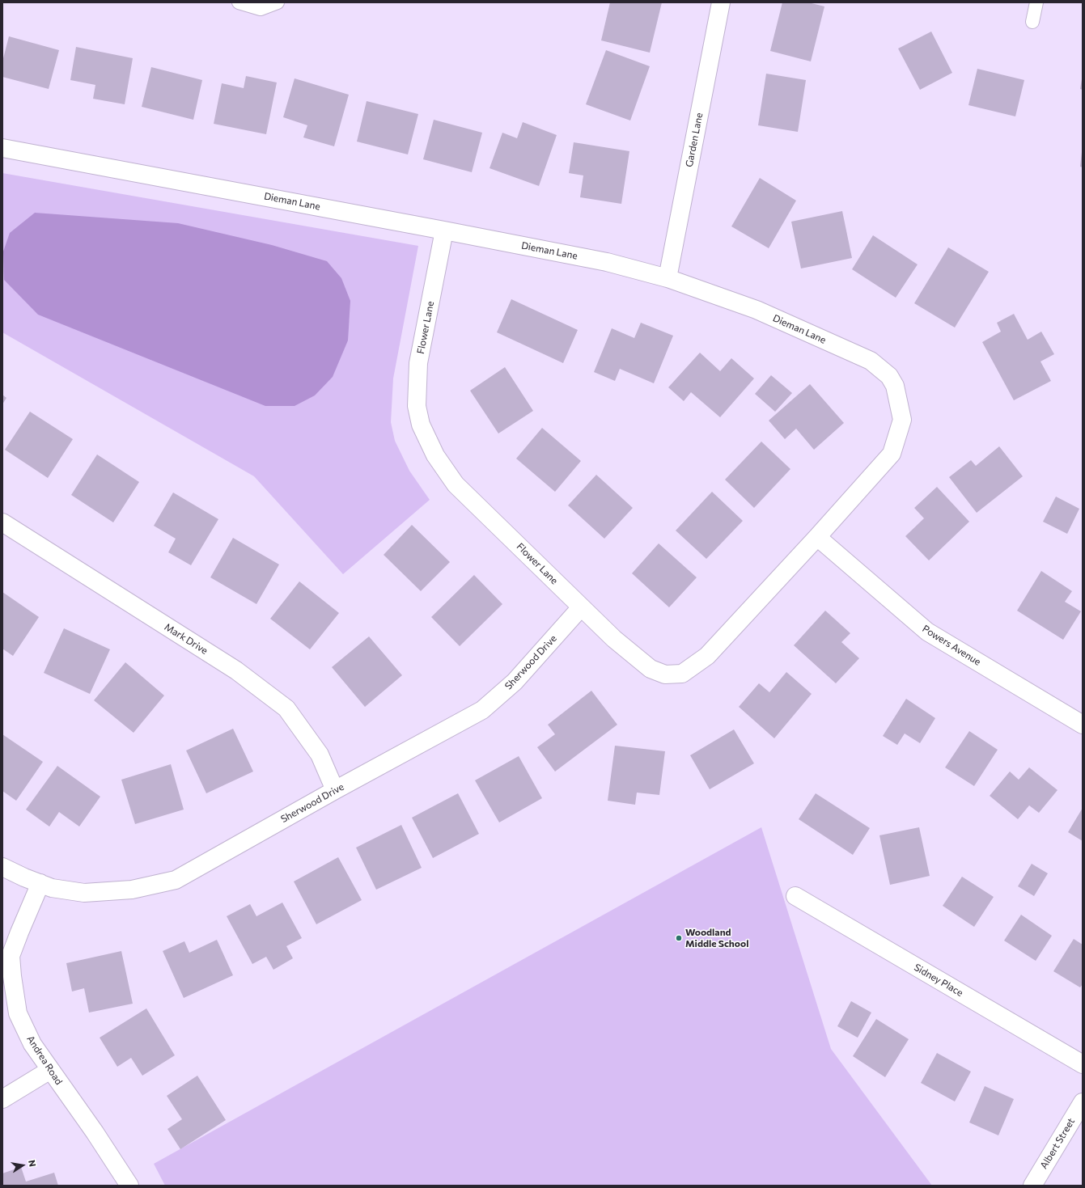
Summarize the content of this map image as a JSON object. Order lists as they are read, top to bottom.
{
  "streets": {
    "street": [
      "Garden Lane",
      "Dieman Lane",
      "Flower Lane",
      "Mark Drive",
      "Powers Avenue",
      "Sherwood Drive",
      "Sidney Place",
      "Andrea Road",
      "Albert Street"
    ]
  },
  "crossings": [
    ["Garden Lane", "Dieman Lane"],
    ["Dieman Lane", "Flower Lane"],
    ["Dieman Lane", "Powers Avenue"],
    ["Flower Lane", "Powers Avenue"],
    ["Flower Lane", "Sherwood Drive"],
    ["Mark Drive", "Sherwood Drive"],
    ["Sherwood Drive", "Andrea Road"]
  ],
  "places": ["Woodland Middle School"],
  "north": "right"
}
